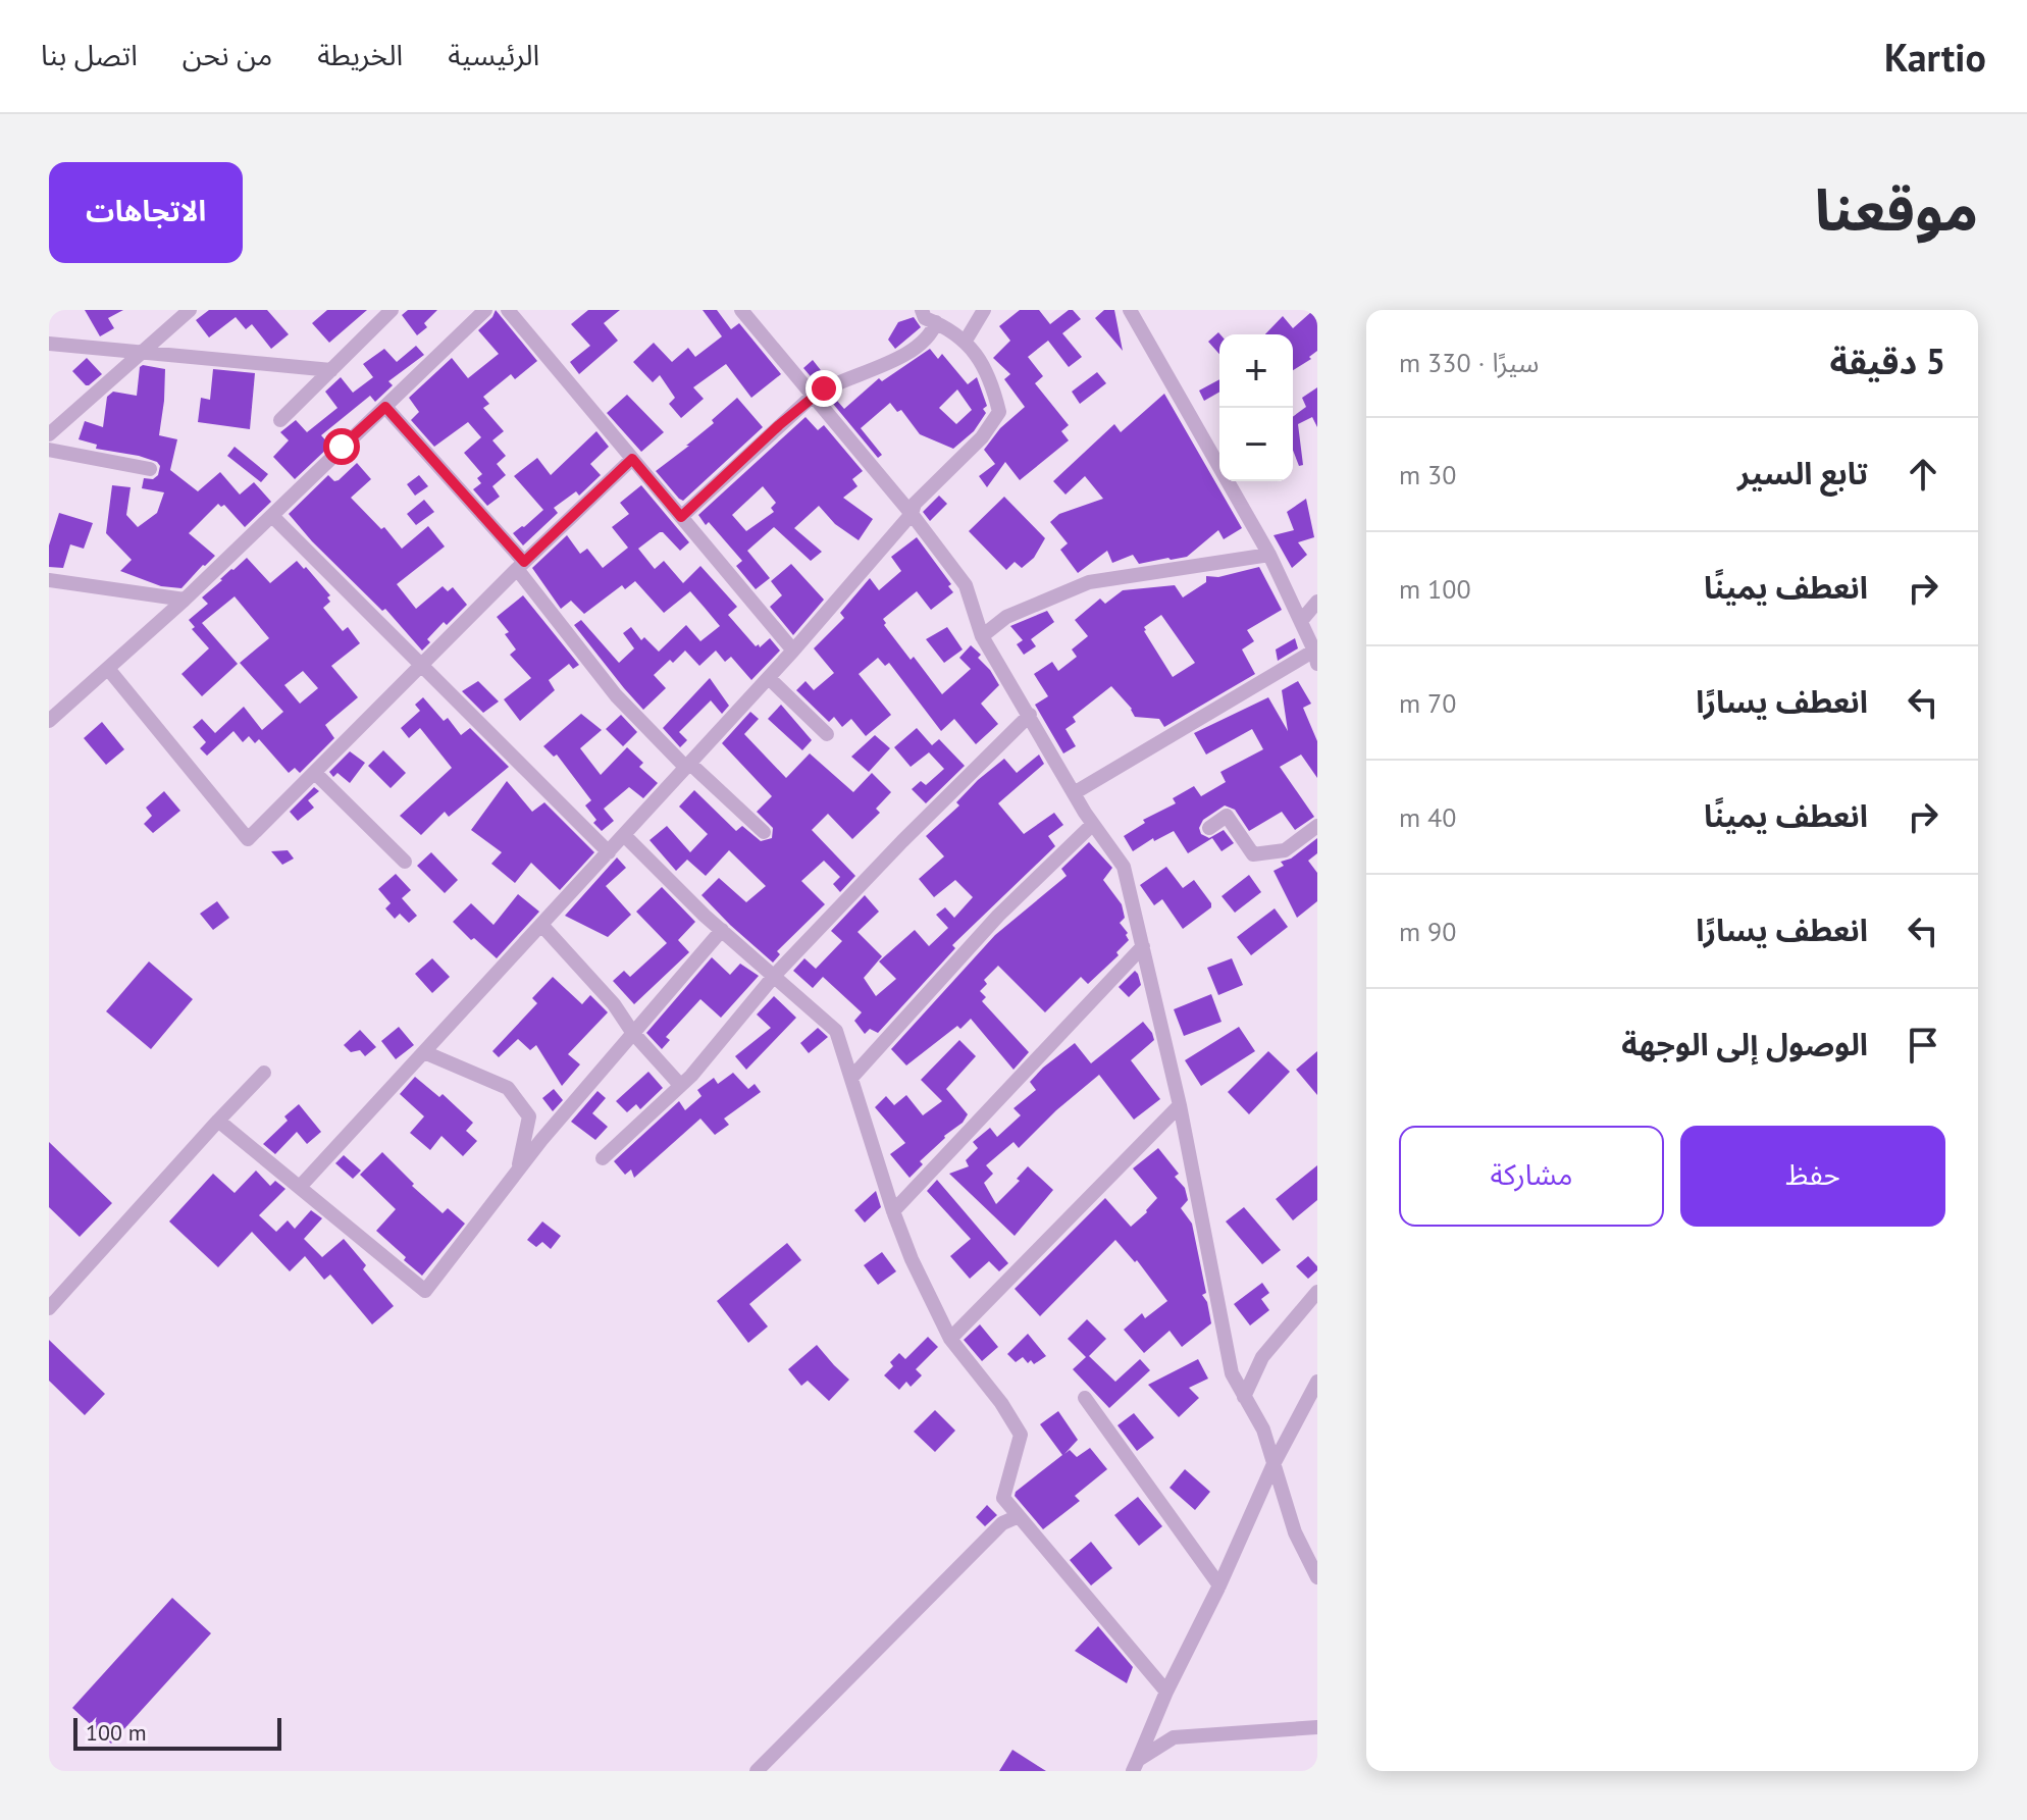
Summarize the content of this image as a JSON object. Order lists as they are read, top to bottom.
{
  "scale_bar": "100 m",
  "page": {
    "header": "Kartio",
    "nav": [
      "الرئيسية",
      "الخريطة",
      "من نحن",
      "اتصل بنا"
    ],
    "title": "موقعنا",
    "buttons": [
      "الاتجاهات",
      ["حفظ", "مشاركة"]
    ],
    "heading": ["5 دقيقة", "سيرًا · 330 m"],
    "map_buttons": ["+", "−"],
    "list": [
      ["تابع السير", "30 m"],
      ["انعطف يمينًا", "100 m"],
      ["انعطف يسارًا", "70 m"],
      ["انعطف يمينًا", "40 m"],
      ["انعطف يسارًا", "90 m"],
      "الوصول إلى الوجهة"
    ],
    "scale": "100 m"
  }
}
